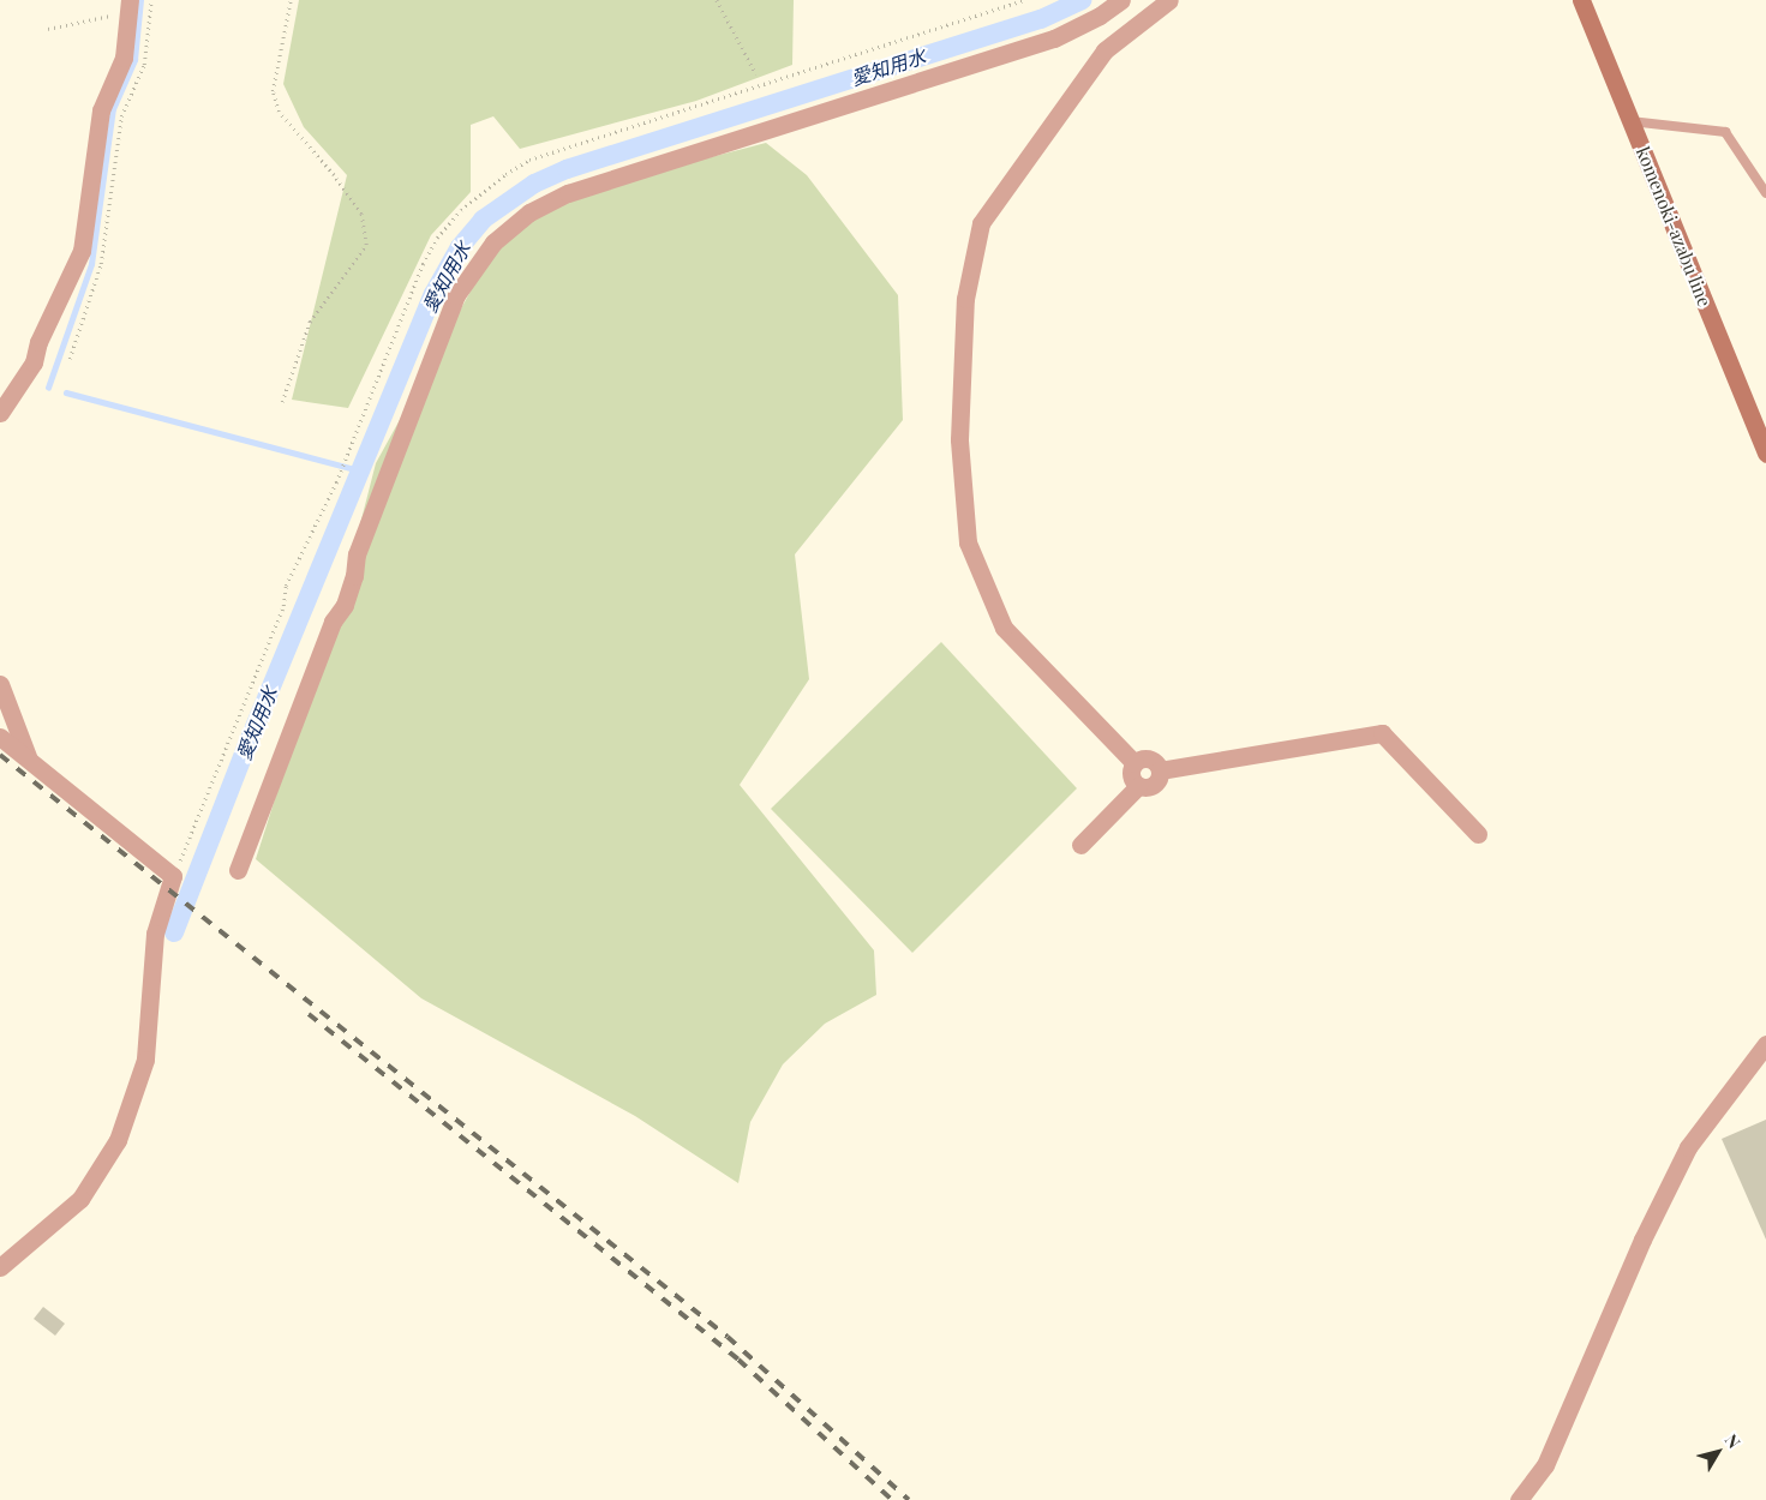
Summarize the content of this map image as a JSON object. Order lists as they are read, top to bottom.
{
  "streets": {
    "main road": ["komenoki-azabu line"]
  },
  "water": ["愛知用水"],
  "north": "top right"
}
